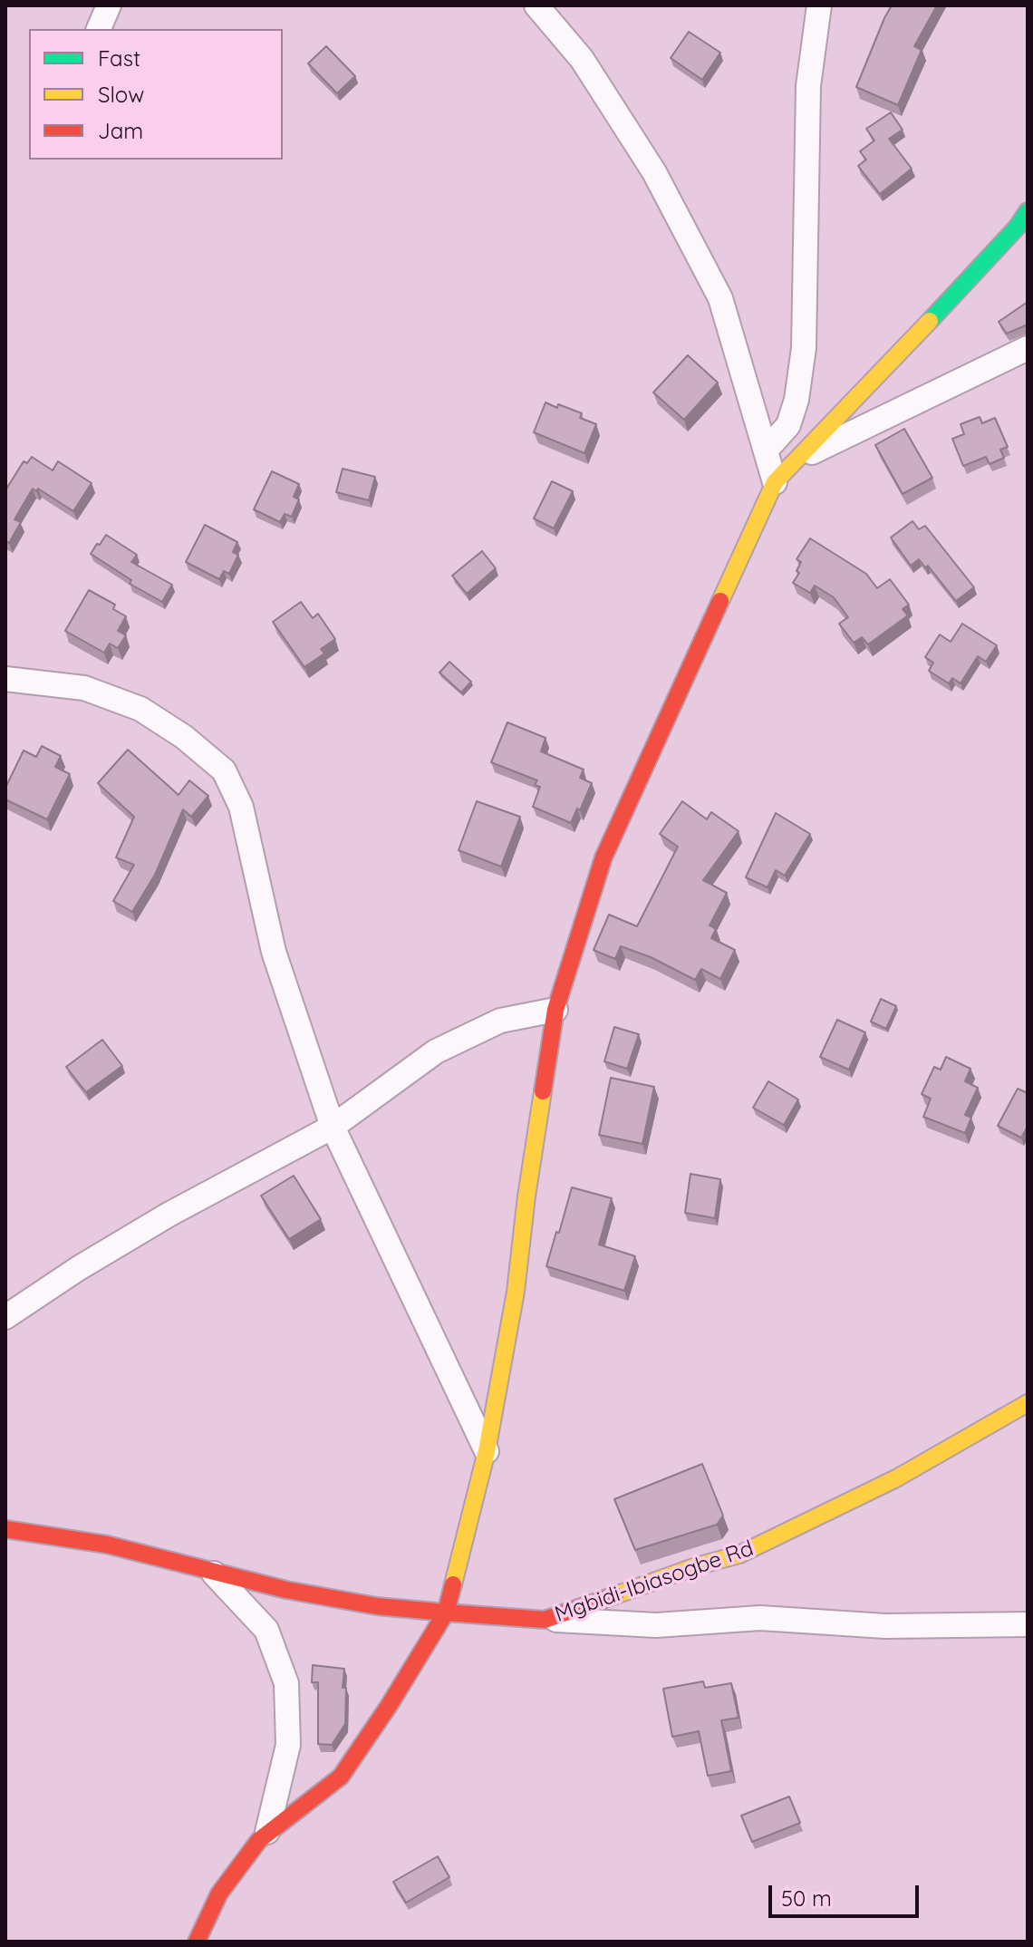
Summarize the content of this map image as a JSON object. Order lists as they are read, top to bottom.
{
  "streets": {
    "street": ["Mgbidi-Ibiasogbe Rd"]
  },
  "legend": ["Fast", "Slow", "Jam"],
  "scale_bar": "50 m"
}
